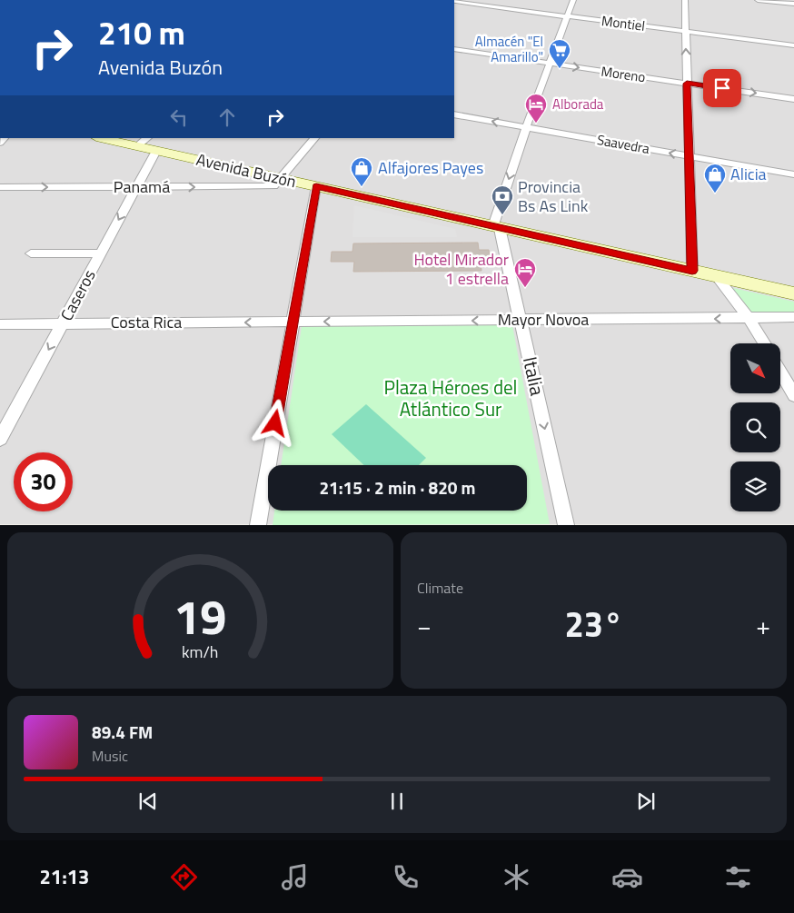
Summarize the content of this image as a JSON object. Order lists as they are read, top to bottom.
{
  "streets": {
    "main road": ["Avenida Buzón"],
    "street": [
      "Montiel",
      "Moreno",
      "Saavedra",
      "Panamá",
      "Caseros",
      "Mayor Novoa",
      "Costa Rica",
      "Italia"
    ]
  },
  "crossings": [
    ["Avenida Buzón", "Panamá"],
    ["Avenida Buzón", "Caseros"],
    ["Avenida Buzón", "Italia"],
    ["Panamá", "Caseros"],
    ["Caseros", "Costa Rica"],
    ["Mayor Novoa", "Costa Rica"],
    ["Mayor Novoa", "Italia"]
  ],
  "one_way": [
    "Moreno",
    "Saavedra",
    "Panamá",
    "Caseros",
    "Mayor Novoa",
    "Costa Rica",
    "Italia"
  ],
  "parks": ["Plaza Héroes del Atlántico Sur"],
  "places": {
    "supermarket": ["Almacén \"El Amarillo\""],
    "hotel": ["Alborada", "Hotel Mirador 1 estrella"],
    "shop": ["Alfajores Payes", "Alicia"],
    "bank": ["Provincia Bs As Link"]
  },
  "north": "bottom right",
  "page": {
    "turn": ["210 m", "Avenida Buzón"],
    "limit": "30",
    "trip": "21:15 · 2 min · 820 m",
    "tile": "Climate",
    "heat": ["−", "23°", "+"],
    "song": ["89.4 FM", "Music"],
    "tabs": "21:13",
    "gauge": ["19", "km/h"]
  }
}
